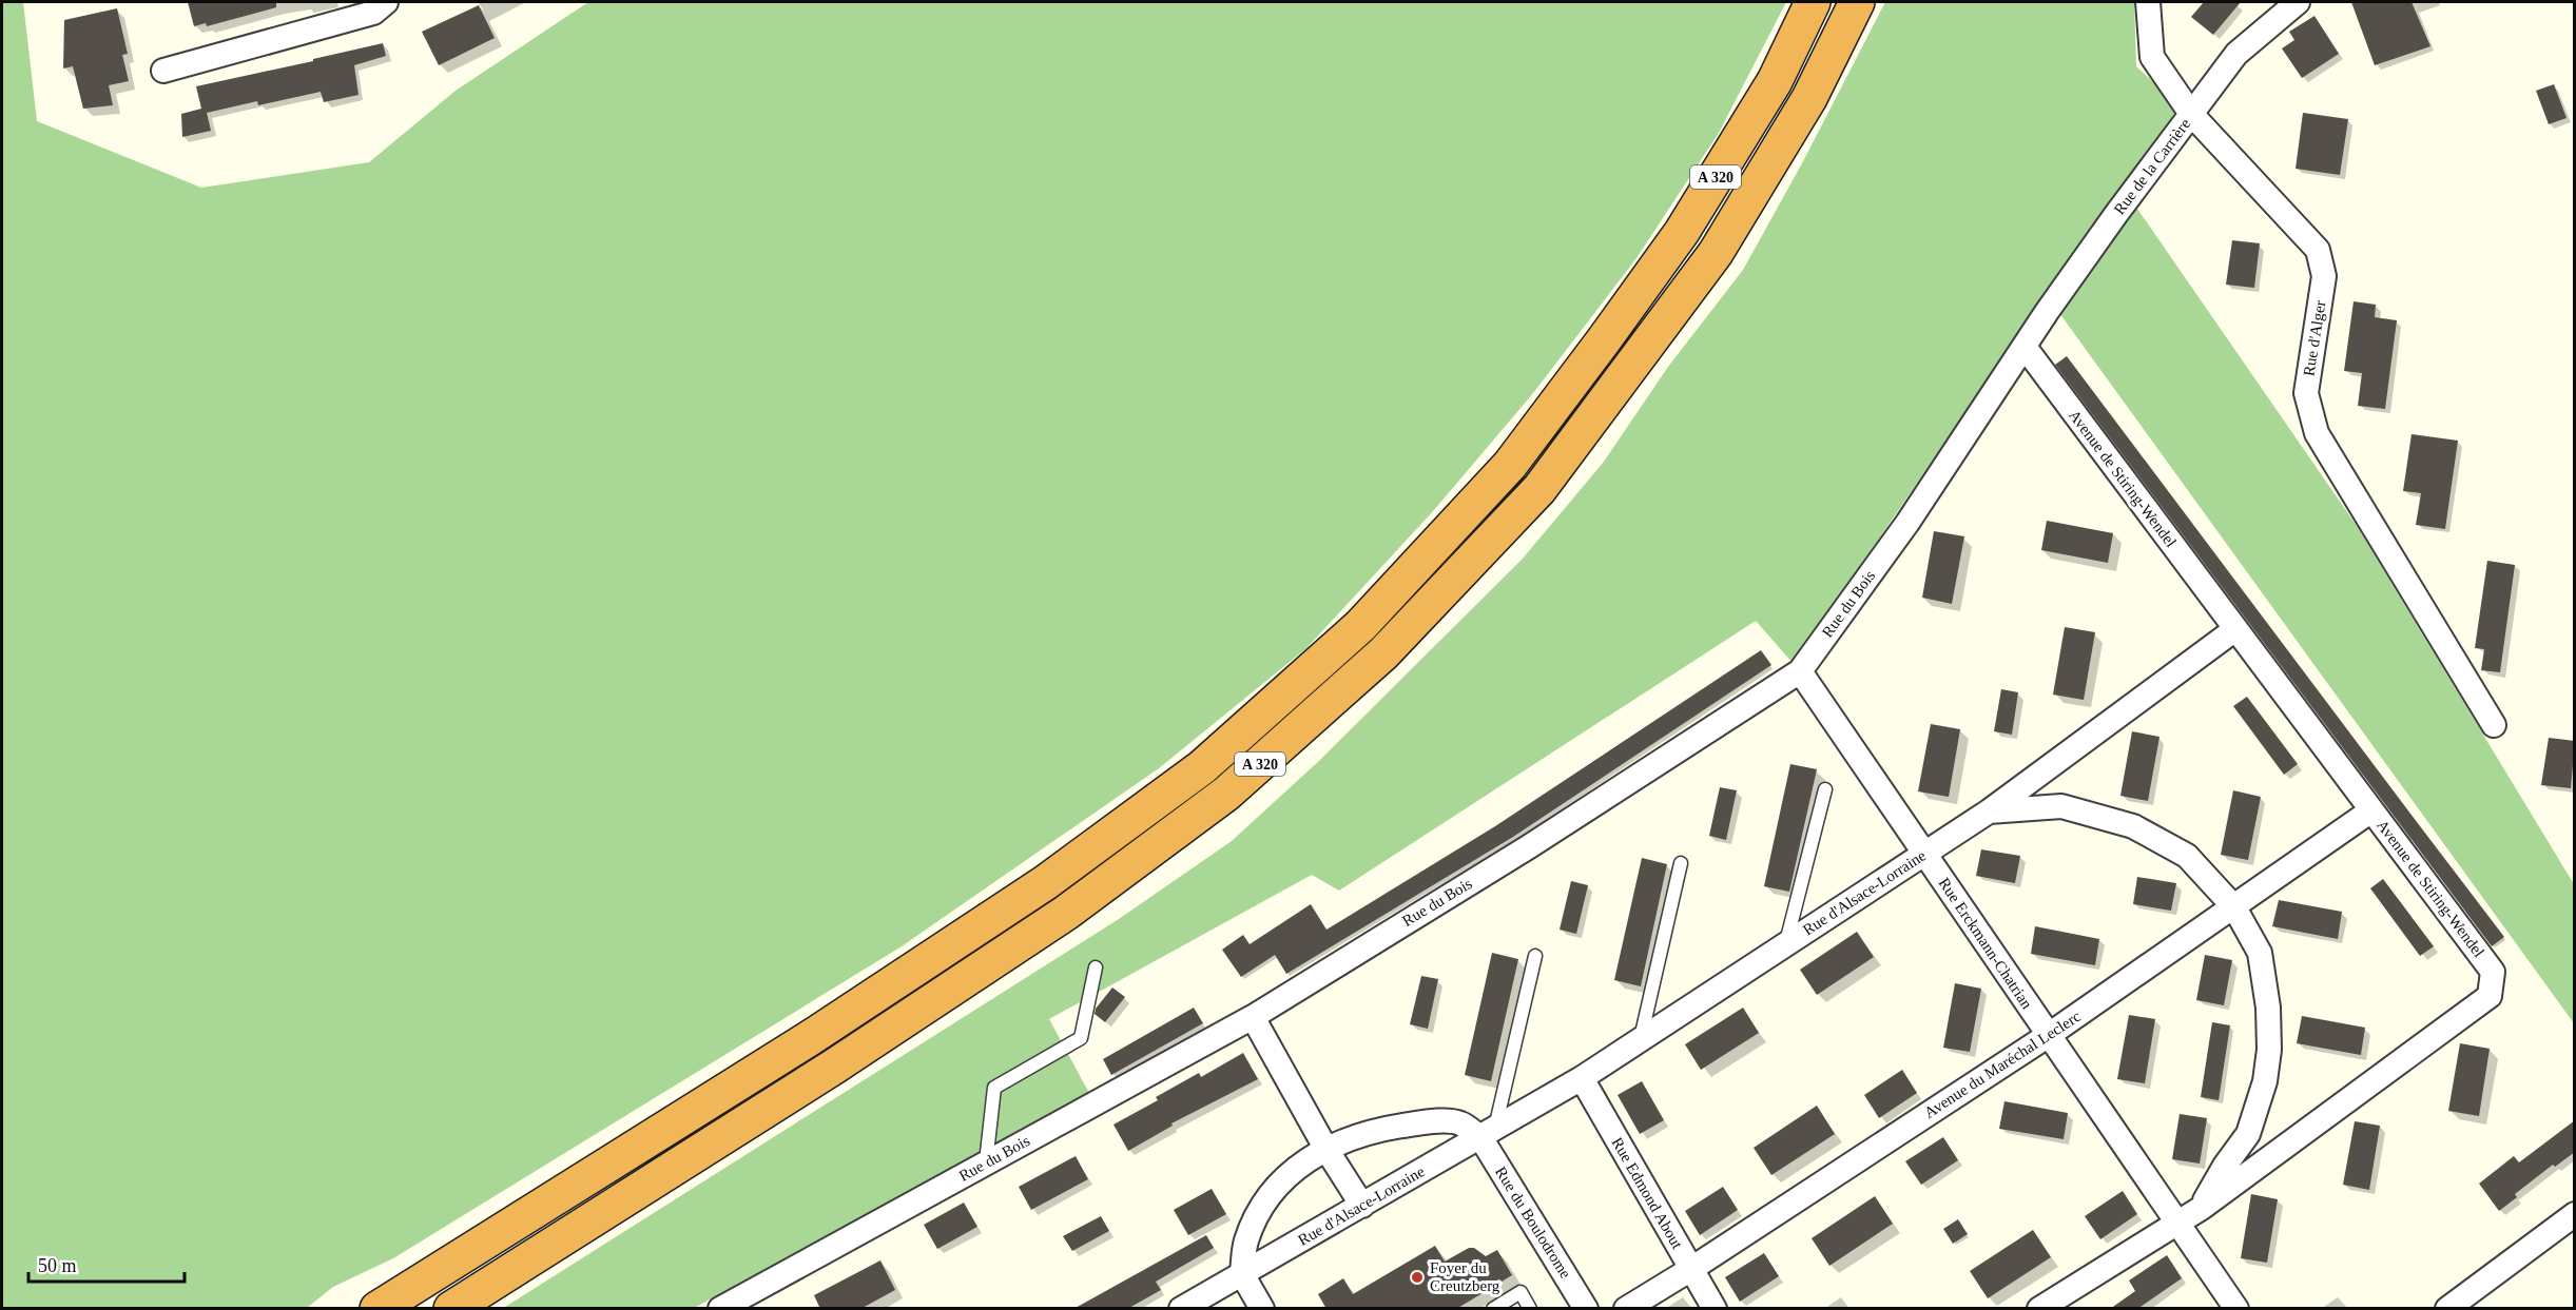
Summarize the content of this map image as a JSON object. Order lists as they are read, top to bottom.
{
  "streets": {
    "highway": ["A 320"],
    "street": [
      "Rue de la Carrière",
      "Rue d'Alger",
      "Avenue de Stiring-Wendel",
      "Rue du Bois",
      "Rue d'Alsace-Lorraine",
      "Rue Erckmann-Chatrian",
      "Avenue du Maréchal Leclerc",
      "Rue Edmond About",
      "Rue du Boulodrome"
    ]
  },
  "crossings": [
    ["Rue de la Carrière", "Rue d'Alger"],
    ["Rue de la Carrière", "Avenue de Stiring-Wendel"],
    ["Rue de la Carrière", "Rue du Bois"],
    ["Avenue de Stiring-Wendel", "Rue du Bois"],
    ["Avenue de Stiring-Wendel", "Rue d'Alsace-Lorraine"],
    ["Avenue de Stiring-Wendel", "Rue Erckmann-Chatrian"],
    ["Avenue de Stiring-Wendel", "Avenue du Maréchal Leclerc"],
    ["Rue du Bois", "Rue Erckmann-Chatrian"],
    ["Rue d'Alsace-Lorraine", "Rue Erckmann-Chatrian"],
    ["Rue d'Alsace-Lorraine", "Rue Edmond About"],
    ["Rue d'Alsace-Lorraine", "Rue du Boulodrome"],
    ["Rue Erckmann-Chatrian", "Avenue du Maréchal Leclerc"],
    ["Avenue du Maréchal Leclerc", "Rue Edmond About"]
  ],
  "places": ["Foyer du Creutzberg"],
  "scale_bar": "50 m"
}
